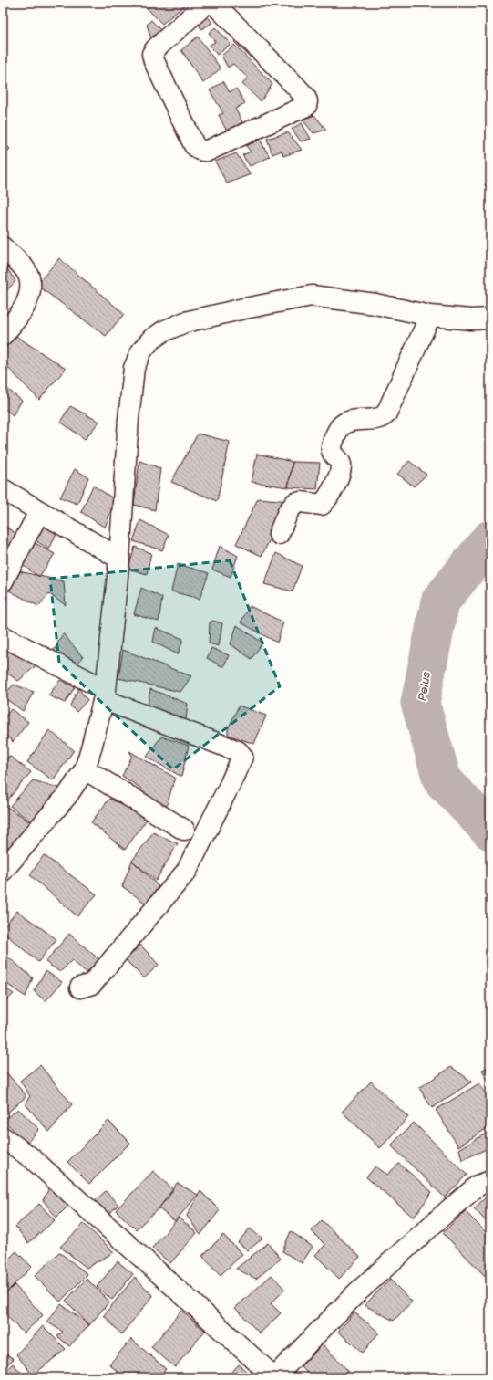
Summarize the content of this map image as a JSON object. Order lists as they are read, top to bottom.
{
  "water": ["Pelus"]
}
